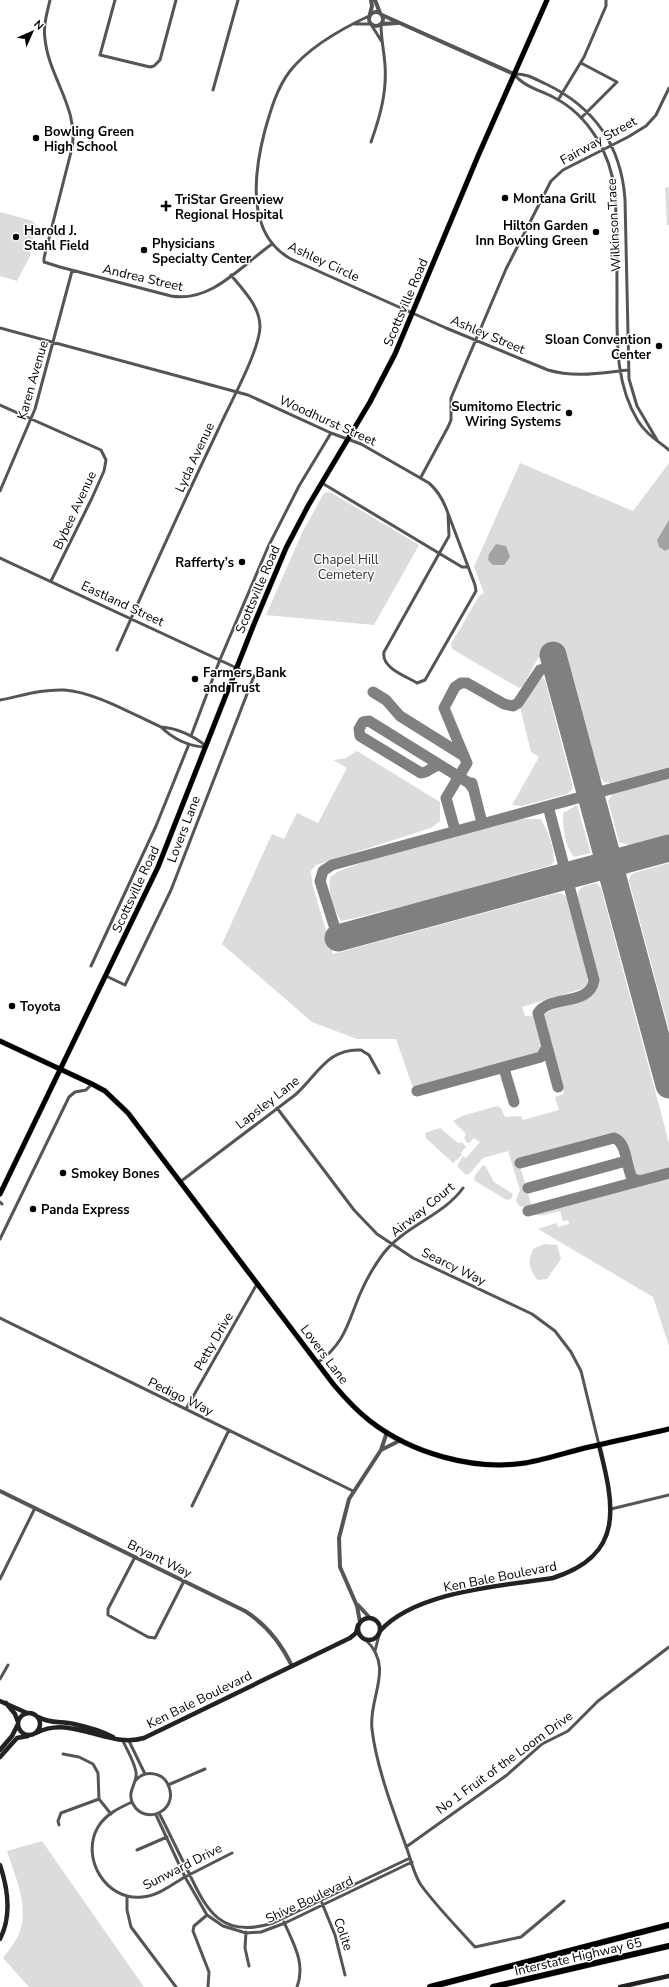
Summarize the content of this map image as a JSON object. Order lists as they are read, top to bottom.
{
  "streets": {
    "highway": ["Interstate Highway 65"],
    "main road": ["Scottsville Road", "Lovers Lane", "Ken Bale Boulevard"],
    "street": [
      "Fairway Street",
      "Wilkinson Trace",
      "Ashley Circle",
      "Andrea Street",
      "Ashley Street",
      "Karen Avenue",
      "Woodhurst Street",
      "Lyda Avenue",
      "Bybee Avenue",
      "Eastland Street",
      "Lapsley Lane",
      "Airway Court",
      "Searcy Way",
      "Petty Drive",
      "Pedigo Way",
      "Bryant Way",
      "No 1 Fruit of the Loom Drive",
      "Sunward Drive",
      "Shive Boulevard",
      "Colite"
    ]
  },
  "crossings": [
    ["Fairway Street", "Wilkinson Trace"],
    ["Fairway Street", "Ashley Street"],
    ["Fairway Street", "Woodhurst Street"],
    ["Wilkinson Trace", "Scottsville Road"],
    ["Wilkinson Trace", "Ashley Street"],
    ["Ashley Circle", "Andrea Street"],
    ["Ashley Circle", "Scottsville Road"],
    ["Ashley Circle", "Ashley Street"],
    ["Andrea Street", "Karen Avenue"],
    ["Andrea Street", "Lyda Avenue"],
    ["Scottsville Road", "Ashley Street"],
    ["Scottsville Road", "Woodhurst Street"],
    ["Scottsville Road", "Eastland Street"],
    ["Scottsville Road", "Lovers Lane"],
    ["Karen Avenue", "Woodhurst Street"],
    ["Karen Avenue", "Bybee Avenue"],
    ["Woodhurst Street", "Lyda Avenue"],
    ["Lyda Avenue", "Eastland Street"],
    ["Bybee Avenue", "Eastland Street"],
    ["Eastland Street", "Lovers Lane"],
    ["Lovers Lane", "Lapsley Lane"],
    ["Lovers Lane", "Airway Court"],
    ["Lovers Lane", "Searcy Way"],
    ["Lovers Lane", "Petty Drive"],
    ["Lovers Lane", "Ken Bale Boulevard"],
    ["Lapsley Lane", "Searcy Way"],
    ["Airway Court", "Searcy Way"],
    ["Searcy Way", "Ken Bale Boulevard"],
    ["Petty Drive", "Pedigo Way"],
    ["Bryant Way", "Ken Bale Boulevard"],
    ["Sunward Drive", "Shive Boulevard"],
    ["Shive Boulevard", "Colite"]
  ],
  "parks": ["Chapel Hill Cemetery"],
  "places": {
    "other": [
      "Bowling Green High School",
      "Montana Grill",
      "Hilton Garden Inn Bowling Green",
      "Harold J. Stahl Field",
      "Physicians Specialty Center",
      "Sloan Convention Center",
      "Sumitomo Electric Wiring Systems",
      "Rafferty’s",
      "Farmers Bank and Trust",
      "Toyota",
      "Smokey Bones",
      "Panda Express"
    ],
    "health": ["TriStar Greenview Regional Hospital"]
  },
  "north": "top right"
}
